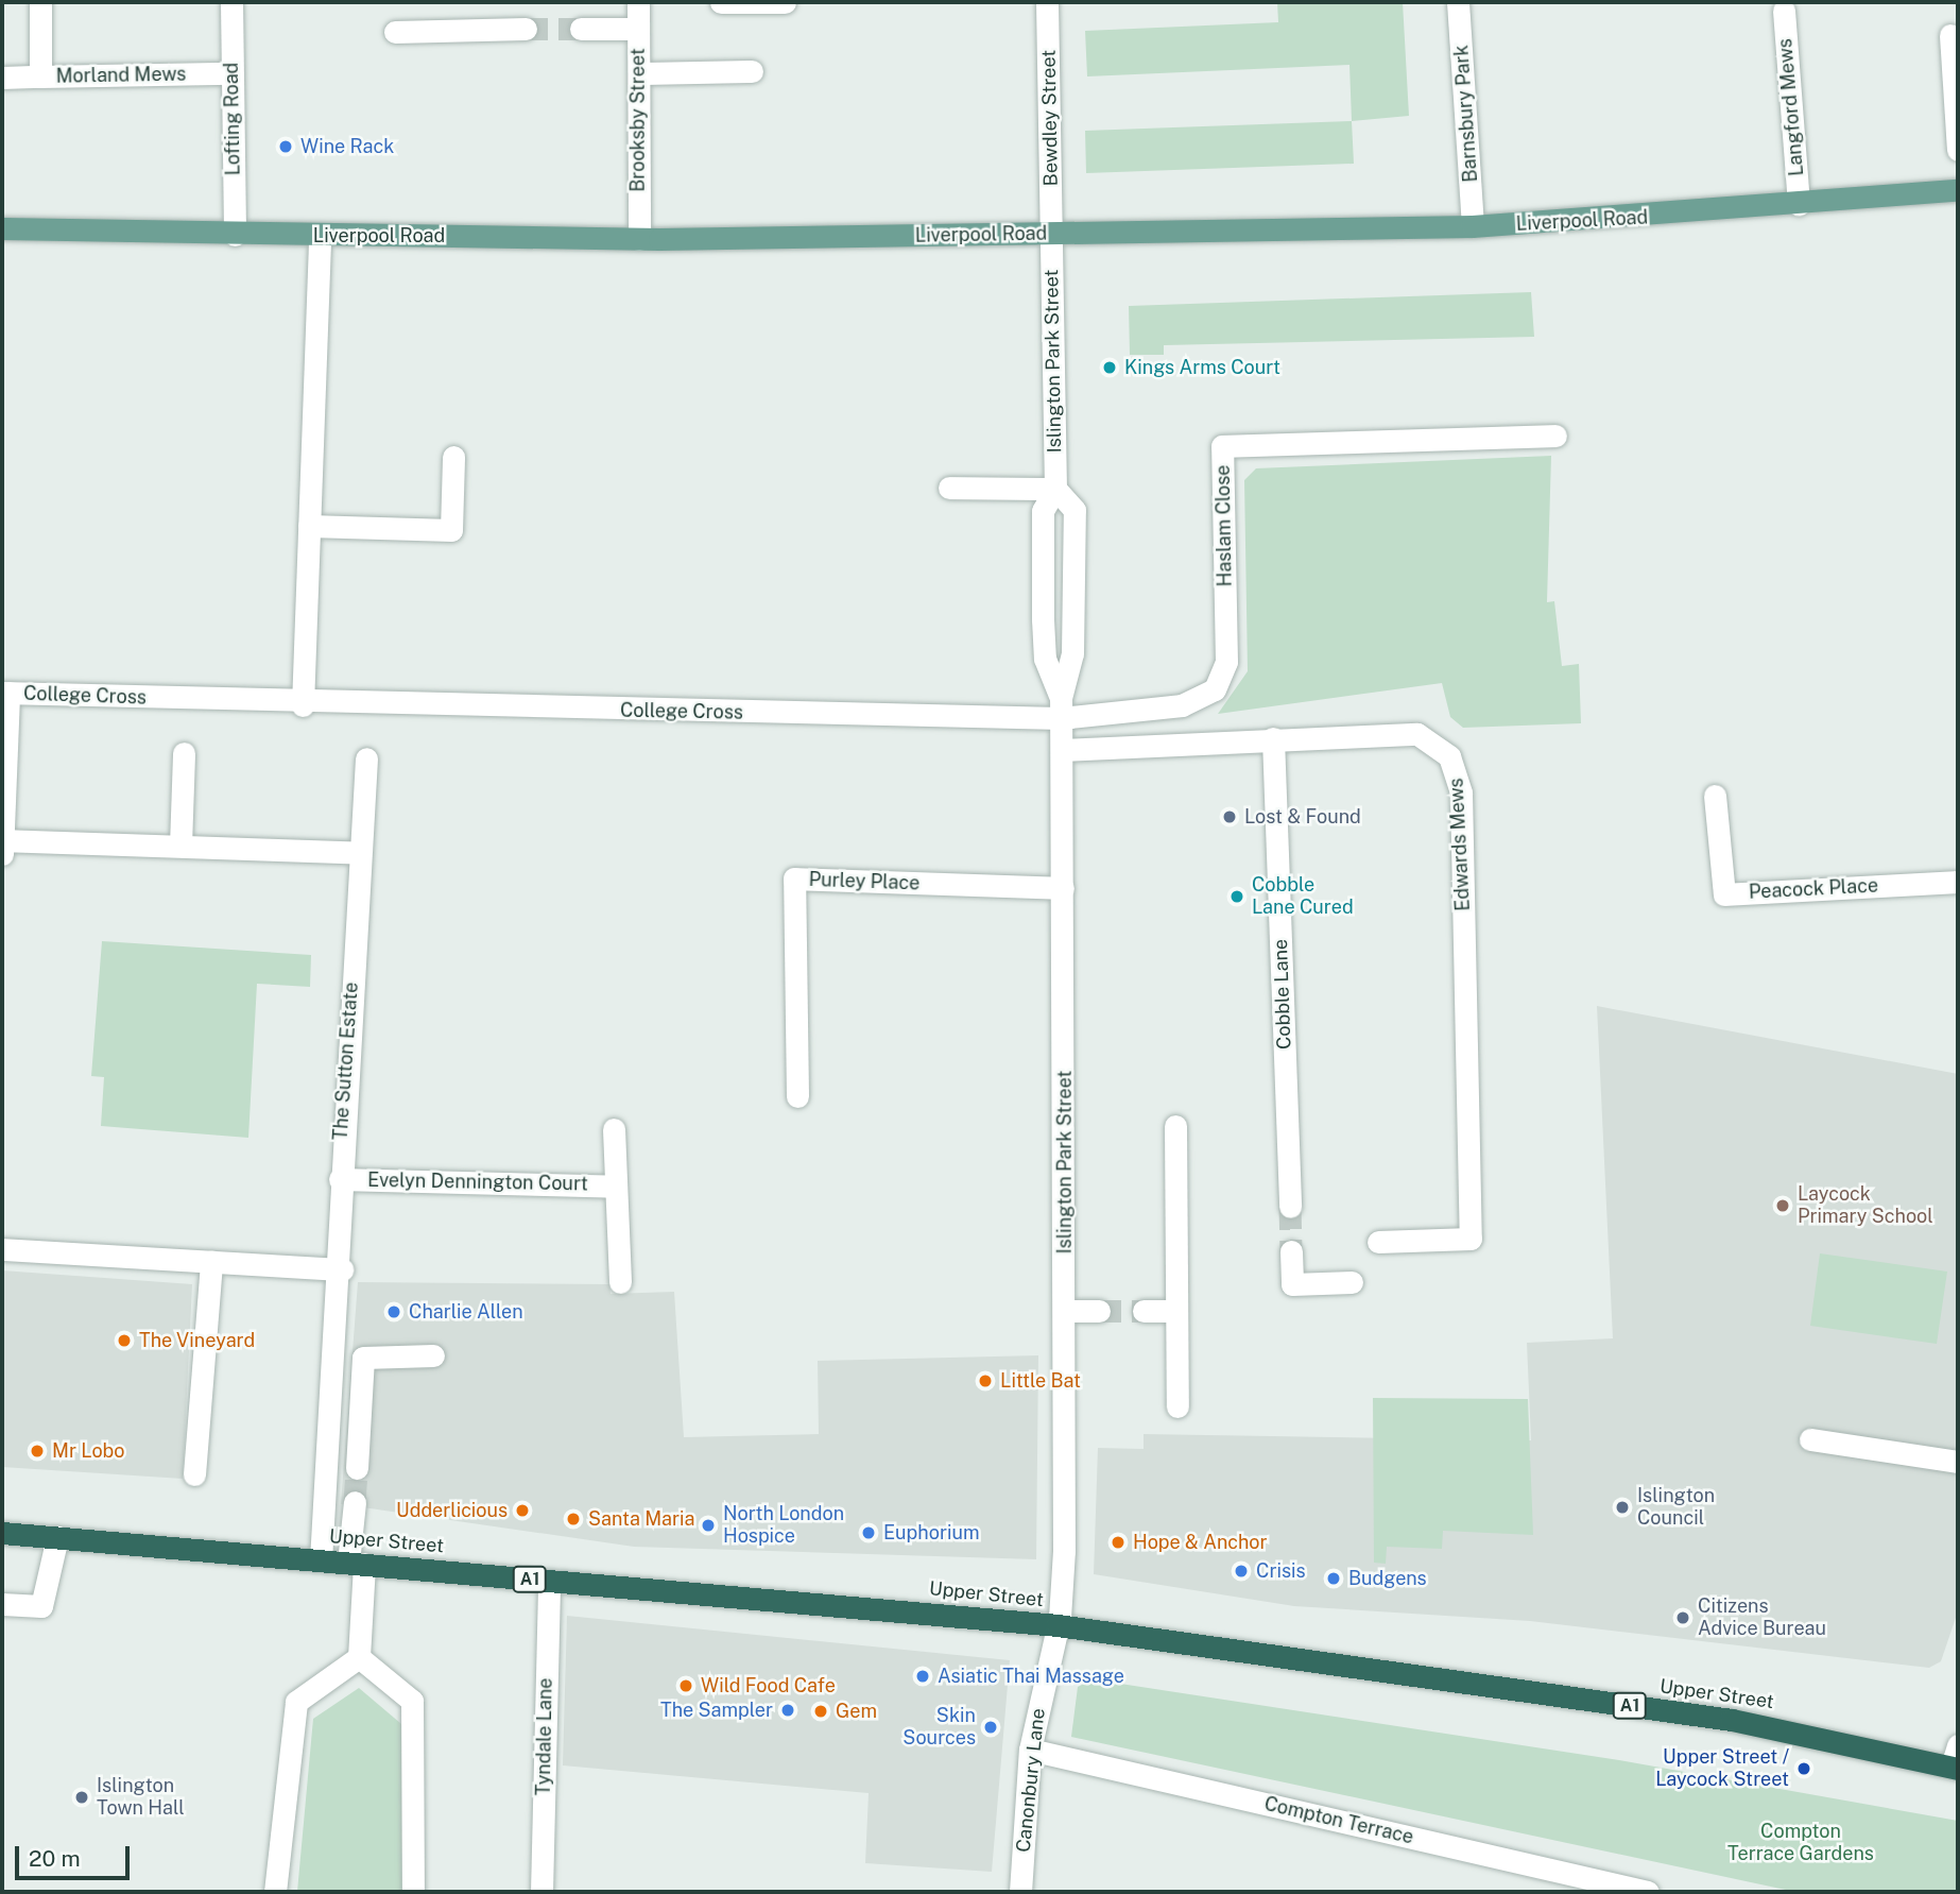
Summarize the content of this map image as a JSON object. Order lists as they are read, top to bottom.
{
  "streets": {
    "highway": ["Upper Street", "A1"],
    "main road": ["Liverpool Road"],
    "street": [
      "Morland Mews",
      "Langford Mews",
      "Barnsbury Park",
      "Bewdley Street",
      "Lofting Road",
      "Brooksby Street",
      "Islington Park Street",
      "Haslam Close",
      "College Cross",
      "Edwards Mews",
      "Purley Place",
      "Peacock Place",
      "Cobble Lane",
      "The Sutton Estate",
      "Evelyn Dennington Court",
      "Tyndale Lane",
      "Canonbury Lane",
      "Compton Terrace"
    ]
  },
  "crossings": [
    ["Morland Mews", "Lofting Road"],
    ["Langford Mews", "Liverpool Road"],
    ["Barnsbury Park", "Liverpool Road"],
    ["Bewdley Street", "Liverpool Road"],
    ["Bewdley Street", "Islington Park Street"],
    ["Lofting Road", "Liverpool Road"],
    ["Brooksby Street", "Liverpool Road"],
    ["Liverpool Road", "Islington Park Street"],
    ["Islington Park Street", "Haslam Close"],
    ["Islington Park Street", "College Cross"],
    ["Islington Park Street", "Edwards Mews"],
    ["Islington Park Street", "Purley Place"],
    ["Islington Park Street", "Upper Street"],
    ["Islington Park Street", "Canonbury Lane"],
    ["Haslam Close", "College Cross"],
    ["Edwards Mews", "Cobble Lane"],
    ["The Sutton Estate", "Evelyn Dennington Court"],
    ["The Sutton Estate", "Upper Street"],
    ["Upper Street", "Tyndale Lane"],
    ["Upper Street", "Canonbury Lane"],
    ["Canonbury Lane", "Compton Terrace"]
  ],
  "parks": ["Compton Terrace Gardens"],
  "places": [
    "Wine Rack",
    "Kings Arms Court",
    "Lost & Found",
    "Cobble Lane Cured",
    "Laycock Primary School",
    "Charlie Allen",
    "The Vineyard",
    "Little Bat",
    "Mr Lobo",
    "Islington Council",
    "Udderlicious",
    "Santa Maria",
    "North London Hospice",
    "Euphorium",
    "Hope & Anchor",
    "Crisis",
    "Budgens",
    "Citizens Advice Bureau",
    "Asiatic Thai Massage",
    "Wild Food Cafe",
    "The Sampler",
    "Gem",
    "Skin Sources",
    "Upper Street / Laycock Street",
    "Islington Town Hall"
  ],
  "scale_bar": "20 m"
}
